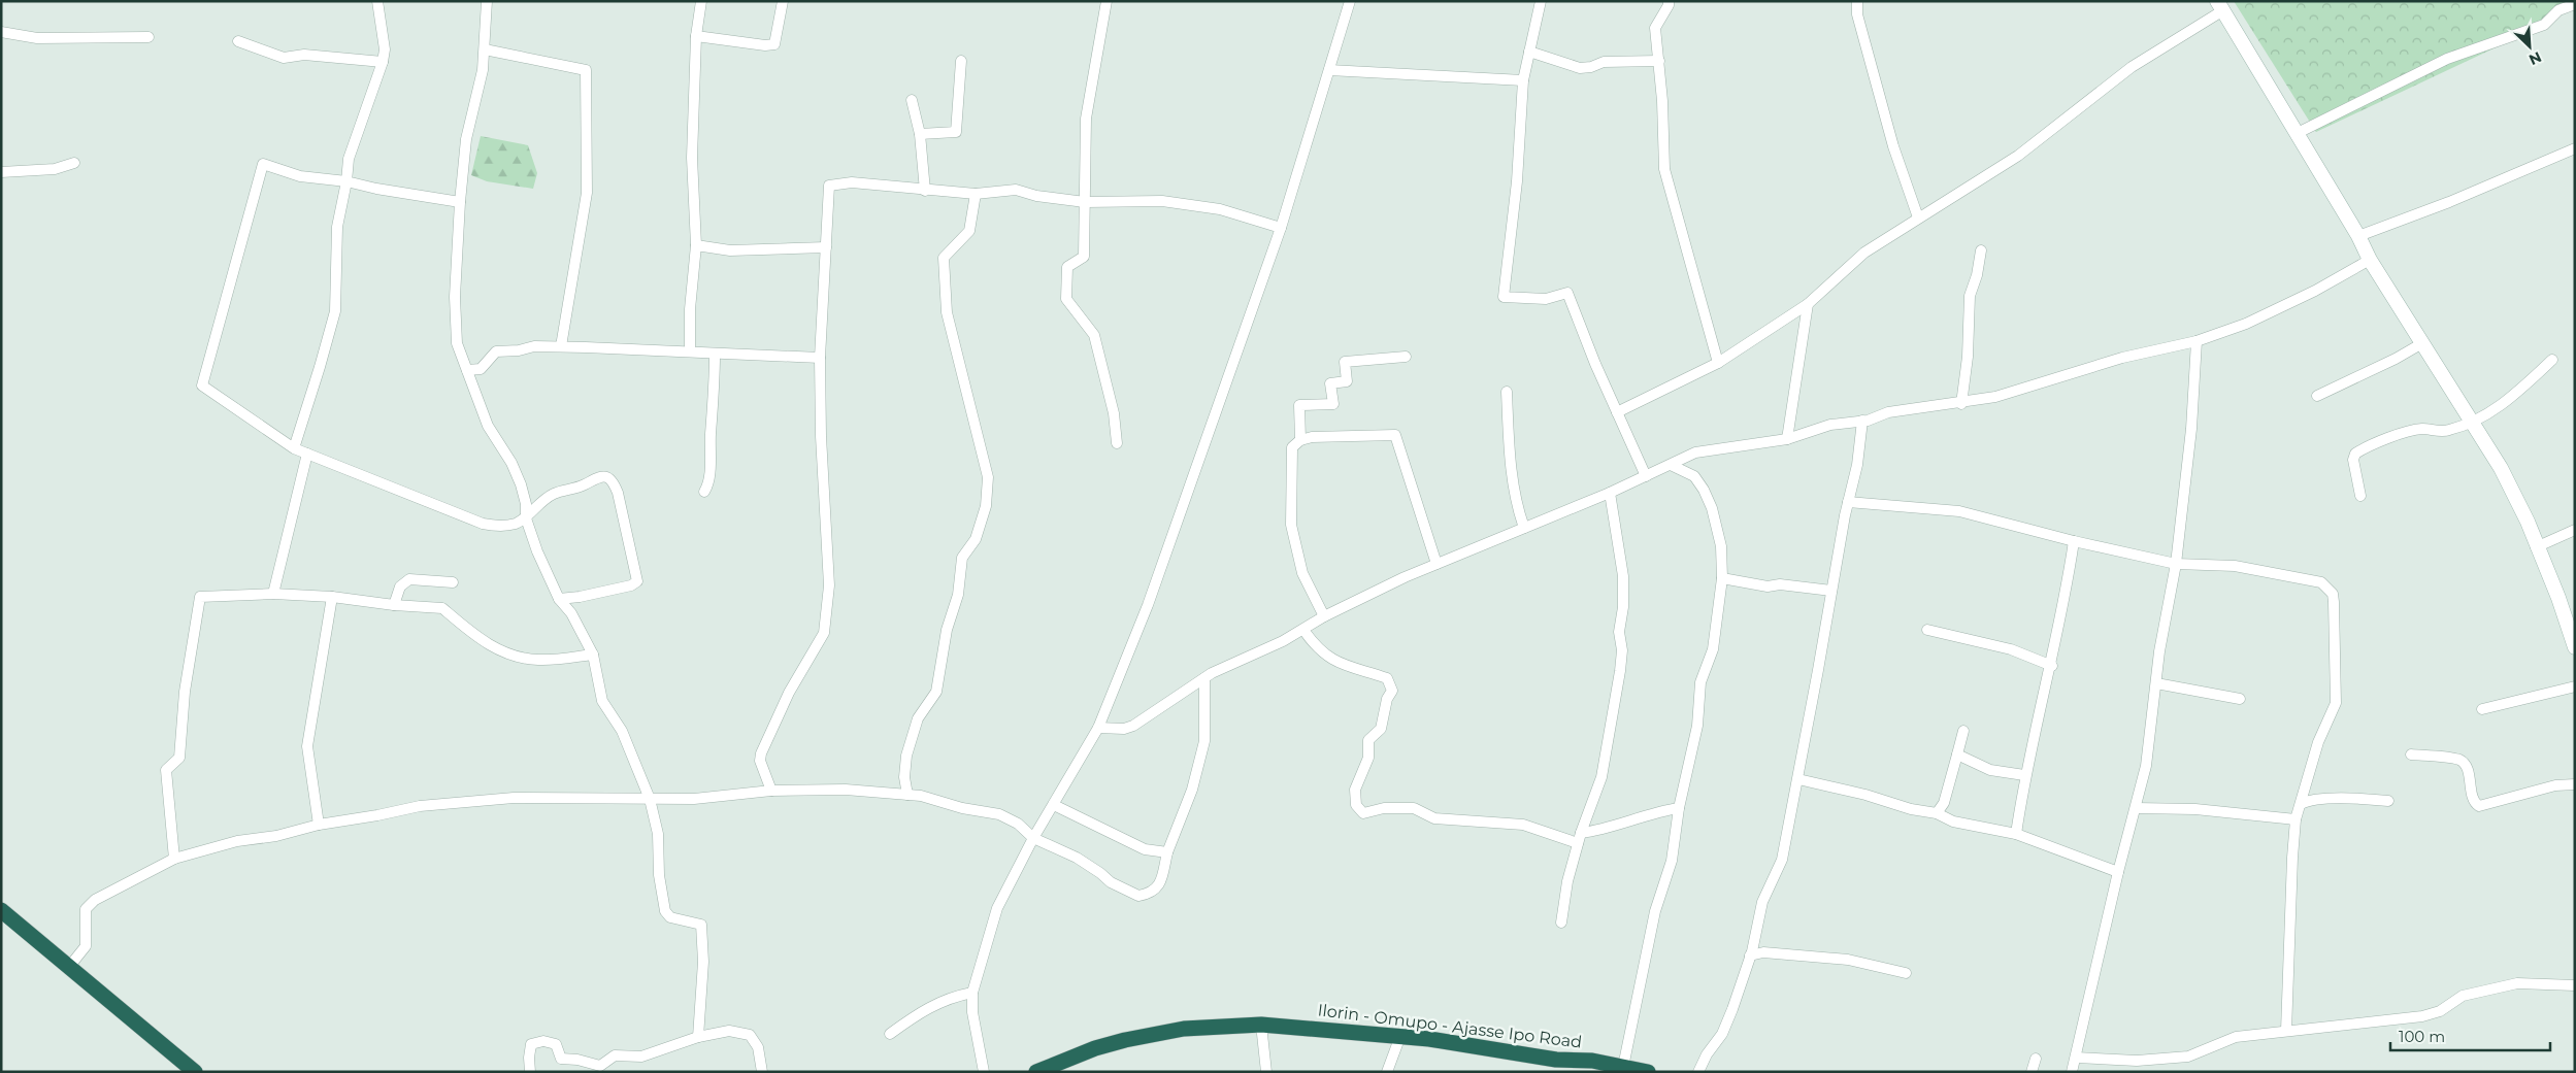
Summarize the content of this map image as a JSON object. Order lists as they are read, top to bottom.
{
  "streets": {
    "highway": ["Ilorin - Omupo - Ajasse Ipo Road"]
  },
  "scale_bar": "100 m",
  "north": "bottom right"
}
